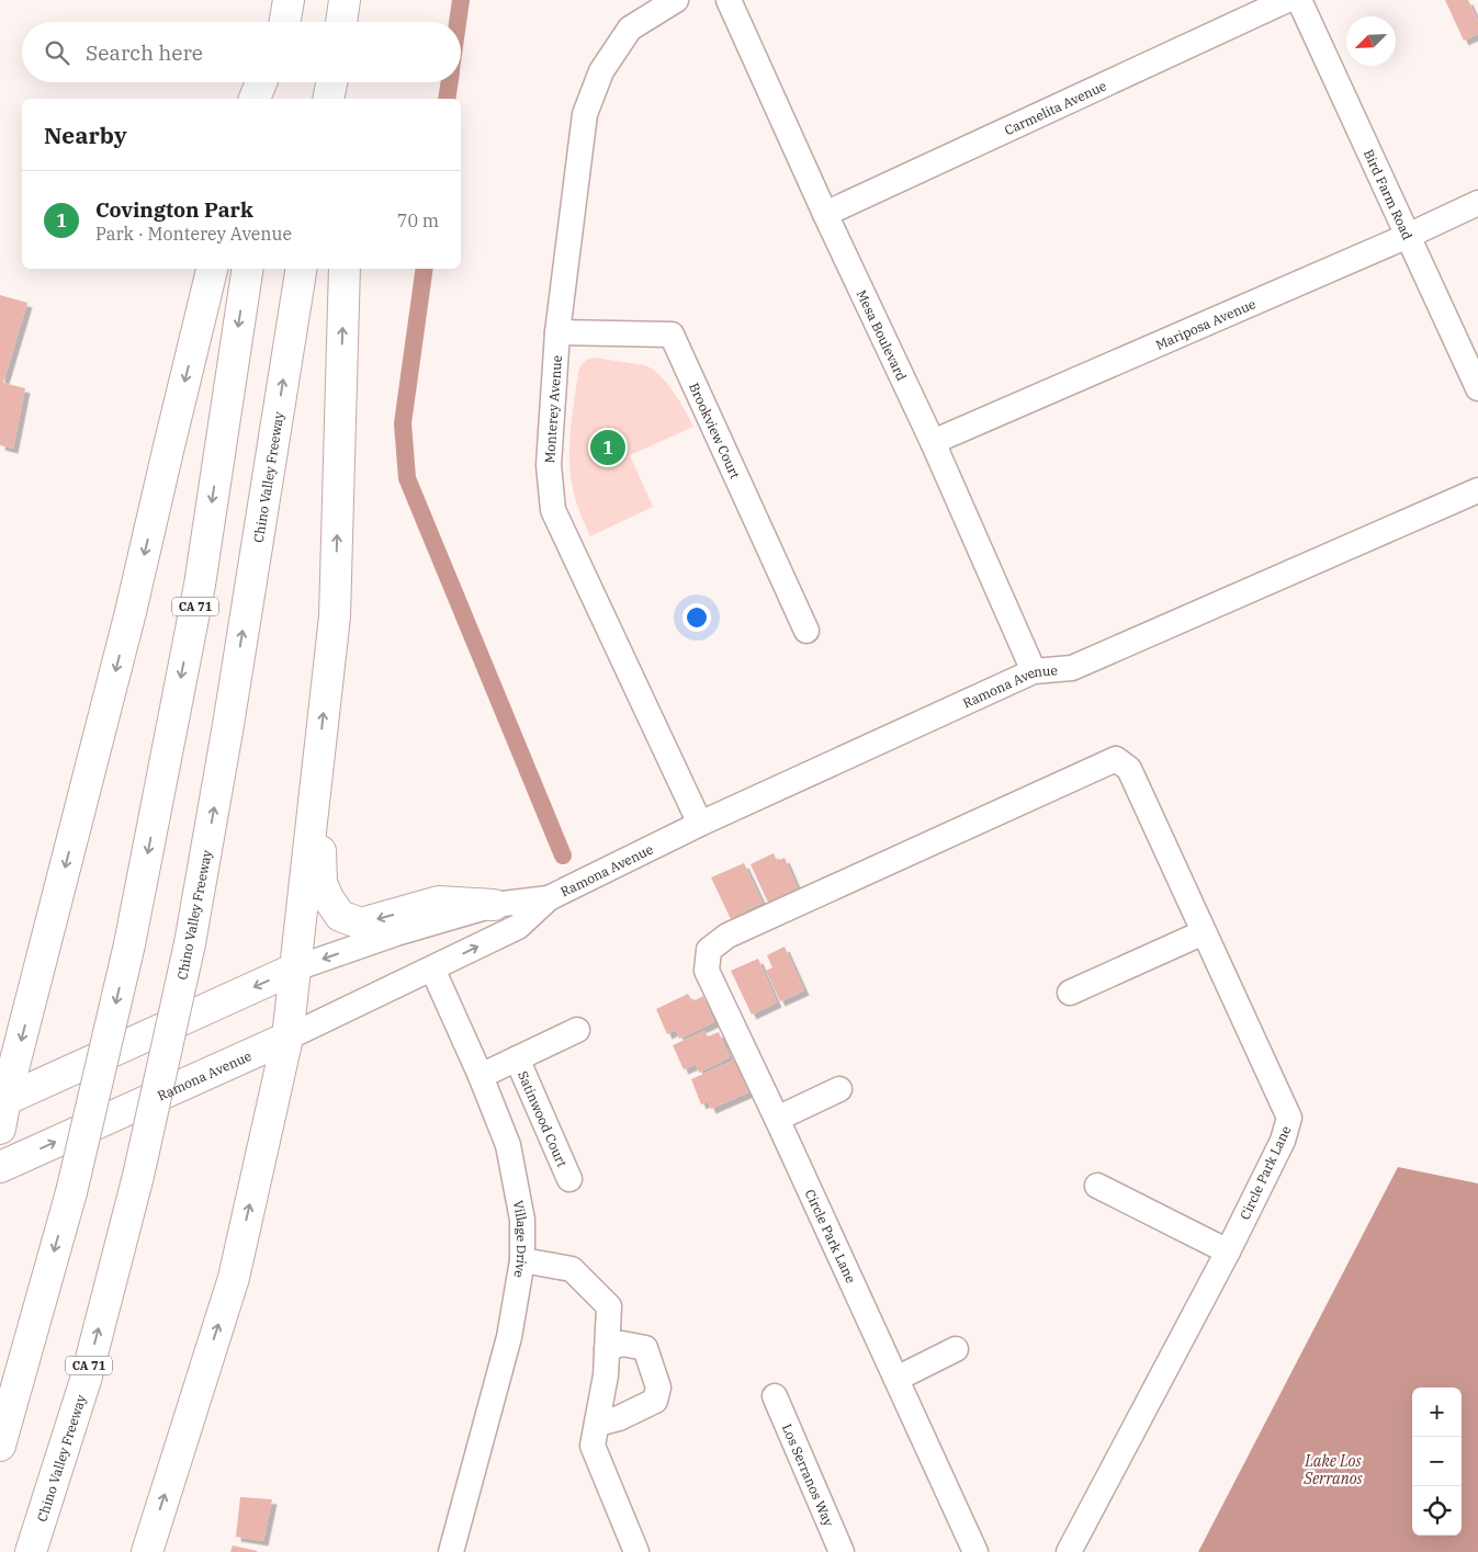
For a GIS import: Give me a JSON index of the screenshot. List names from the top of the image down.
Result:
{
  "streets": {
    "main road": ["Chino Valley Freeway", "CA 71", "Ramona Avenue"],
    "street": [
      "Carmelita Avenue",
      "Bird Farm Road",
      "Mariposa Avenue",
      "Mesa Boulevard",
      "Monterey Avenue",
      "Brookview Court",
      "Satinwood Court",
      "Circle Park Lane",
      "Village Drive",
      "Los Serranos Way"
    ]
  },
  "crossings": [
    ["Carmelita Avenue", "Mesa Boulevard"],
    ["Bird Farm Road", "Mariposa Avenue"],
    ["Mariposa Avenue", "Mesa Boulevard"],
    ["Mesa Boulevard", "Ramona Avenue"],
    ["Monterey Avenue", "Brookview Court"],
    ["Monterey Avenue", "Ramona Avenue"],
    ["Ramona Avenue", "Village Drive"],
    ["Satinwood Court", "Village Drive"]
  ],
  "water": ["Lake Los Serranos"],
  "north": "bottom left",
  "page": {
    "search": "Search here",
    "heading": "Nearby",
    "list": [
      {
        "mark": "1",
        "name": "Covington Park",
        "note": "Park · Monterey Avenue",
        "value": "70 m"
      }
    ],
    "pins": "1",
    "map_buttons": ["+", "−"]
  }
}
